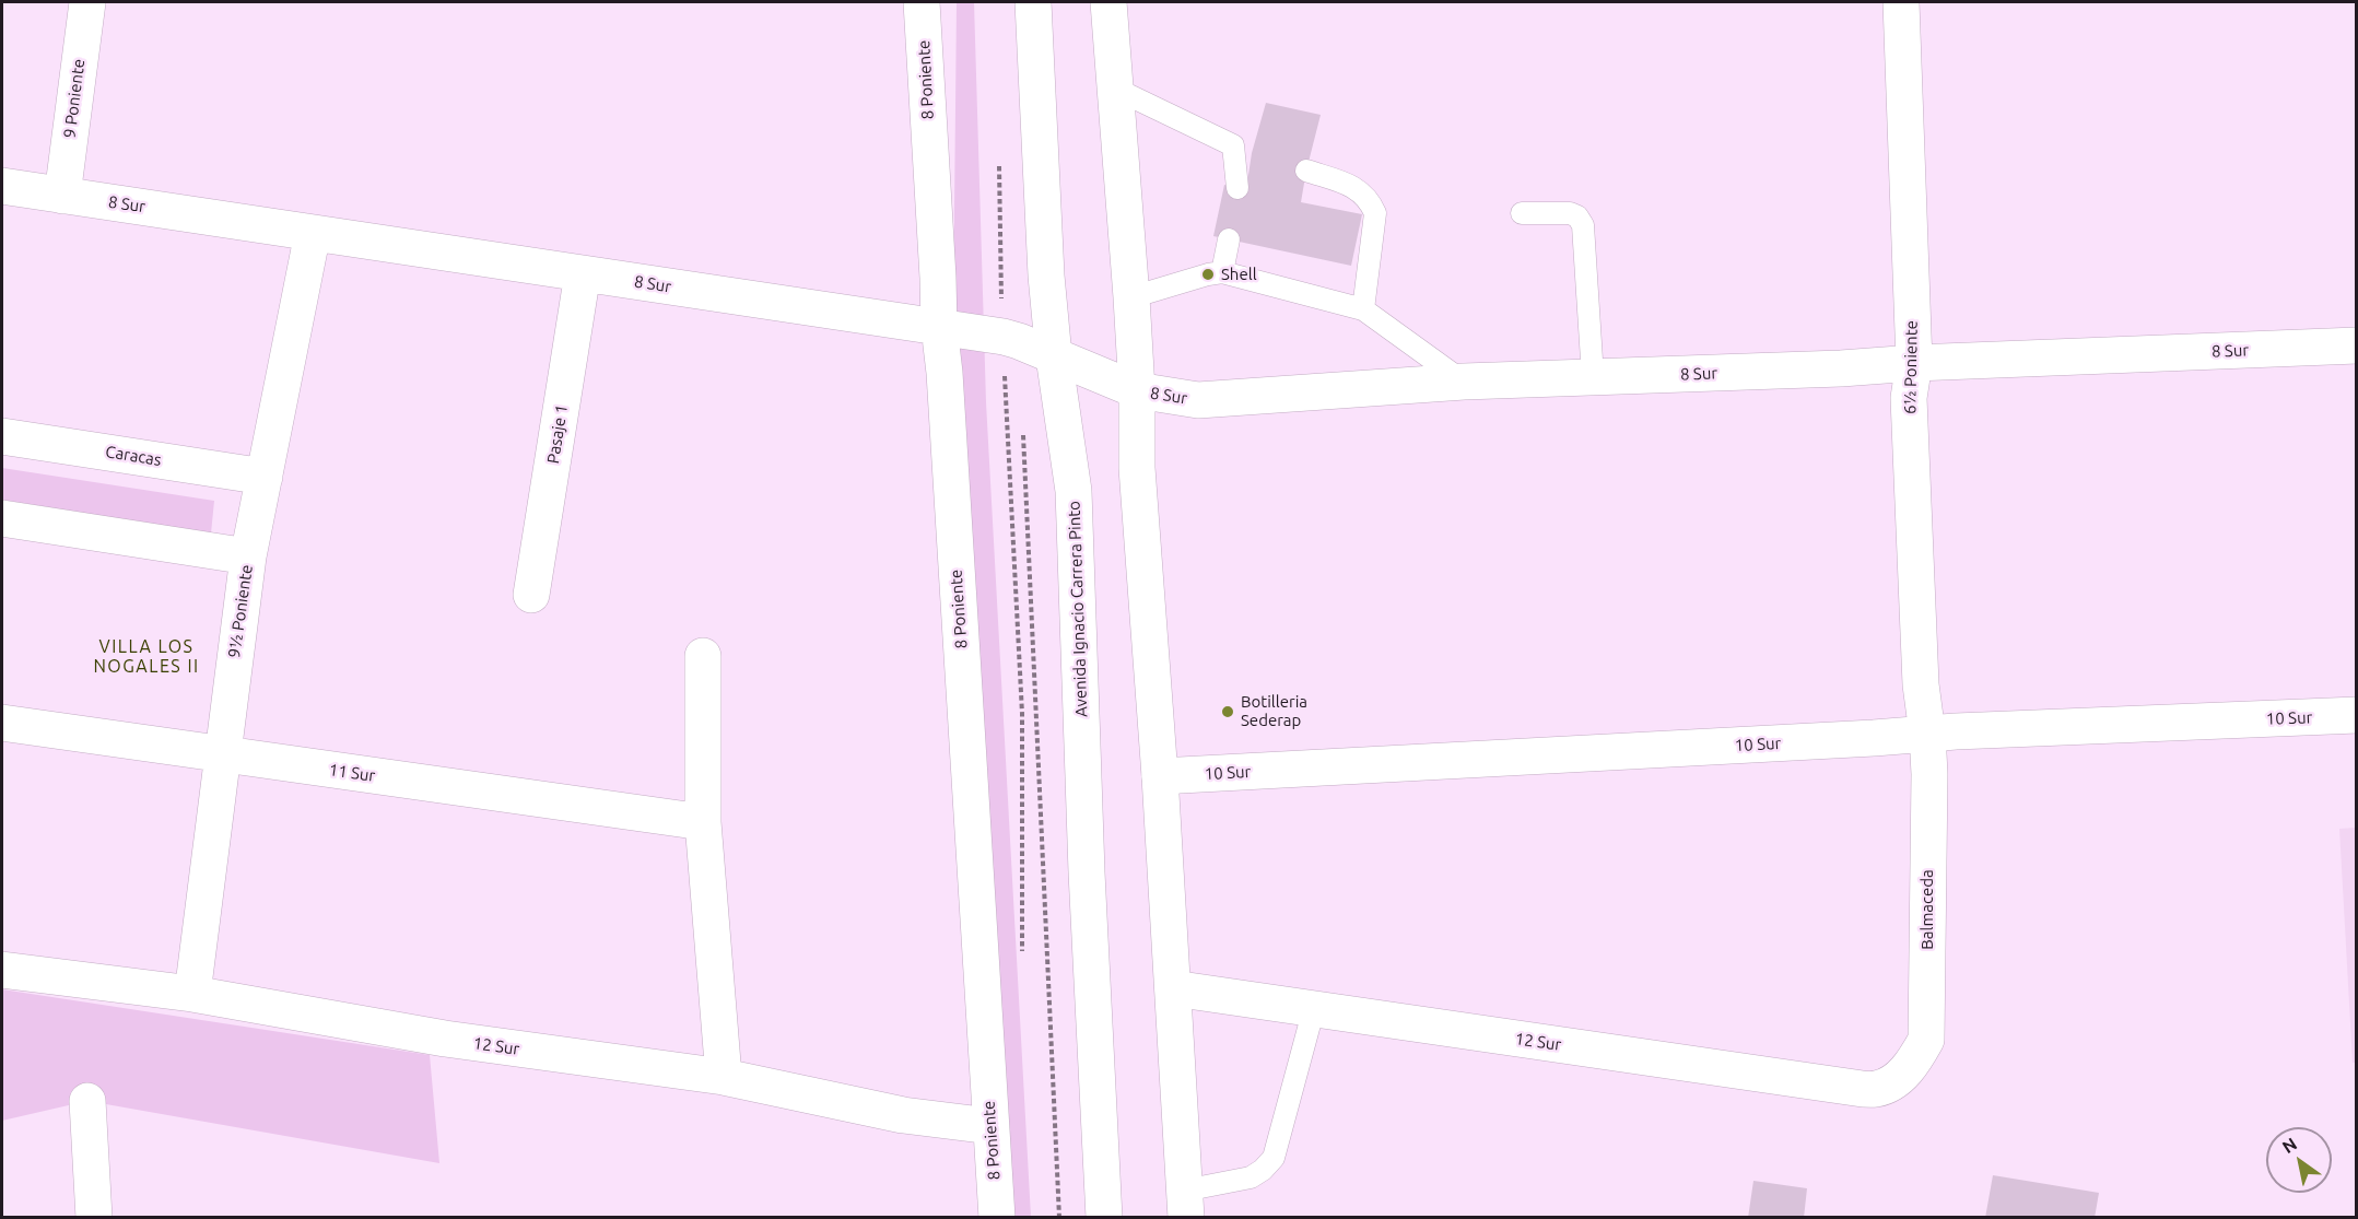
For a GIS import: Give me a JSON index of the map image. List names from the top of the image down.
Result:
{
  "streets": {
    "street": [
      "8 Poniente",
      "9 Poniente",
      "8 Sur",
      "6½ Poniente",
      "Pasaje 1",
      "Caracas",
      "Avenida Ignacio Carrera Pinto",
      "9½ Poniente",
      "10 Sur",
      "11 Sur",
      "Balmaceda",
      "12 Sur"
    ]
  },
  "crossings": [
    ["8 Poniente", "8 Sur"],
    ["8 Poniente", "12 Sur"],
    ["9 Poniente", "8 Sur"],
    ["8 Sur", "6½ Poniente"],
    ["8 Sur", "Pasaje 1"],
    ["8 Sur", "Avenida Ignacio Carrera Pinto"],
    ["8 Sur", "9½ Poniente"],
    ["6½ Poniente", "10 Sur"],
    ["6½ Poniente", "Balmaceda"],
    ["Caracas", "9½ Poniente"],
    ["9½ Poniente", "11 Sur"],
    ["9½ Poniente", "12 Sur"],
    ["10 Sur", "Balmaceda"],
    ["Balmaceda", "12 Sur"]
  ],
  "districts": ["VILLA LOS NOGALES II"],
  "places": ["Shell", "Botilleria Sederap"],
  "north": "top left"
}
